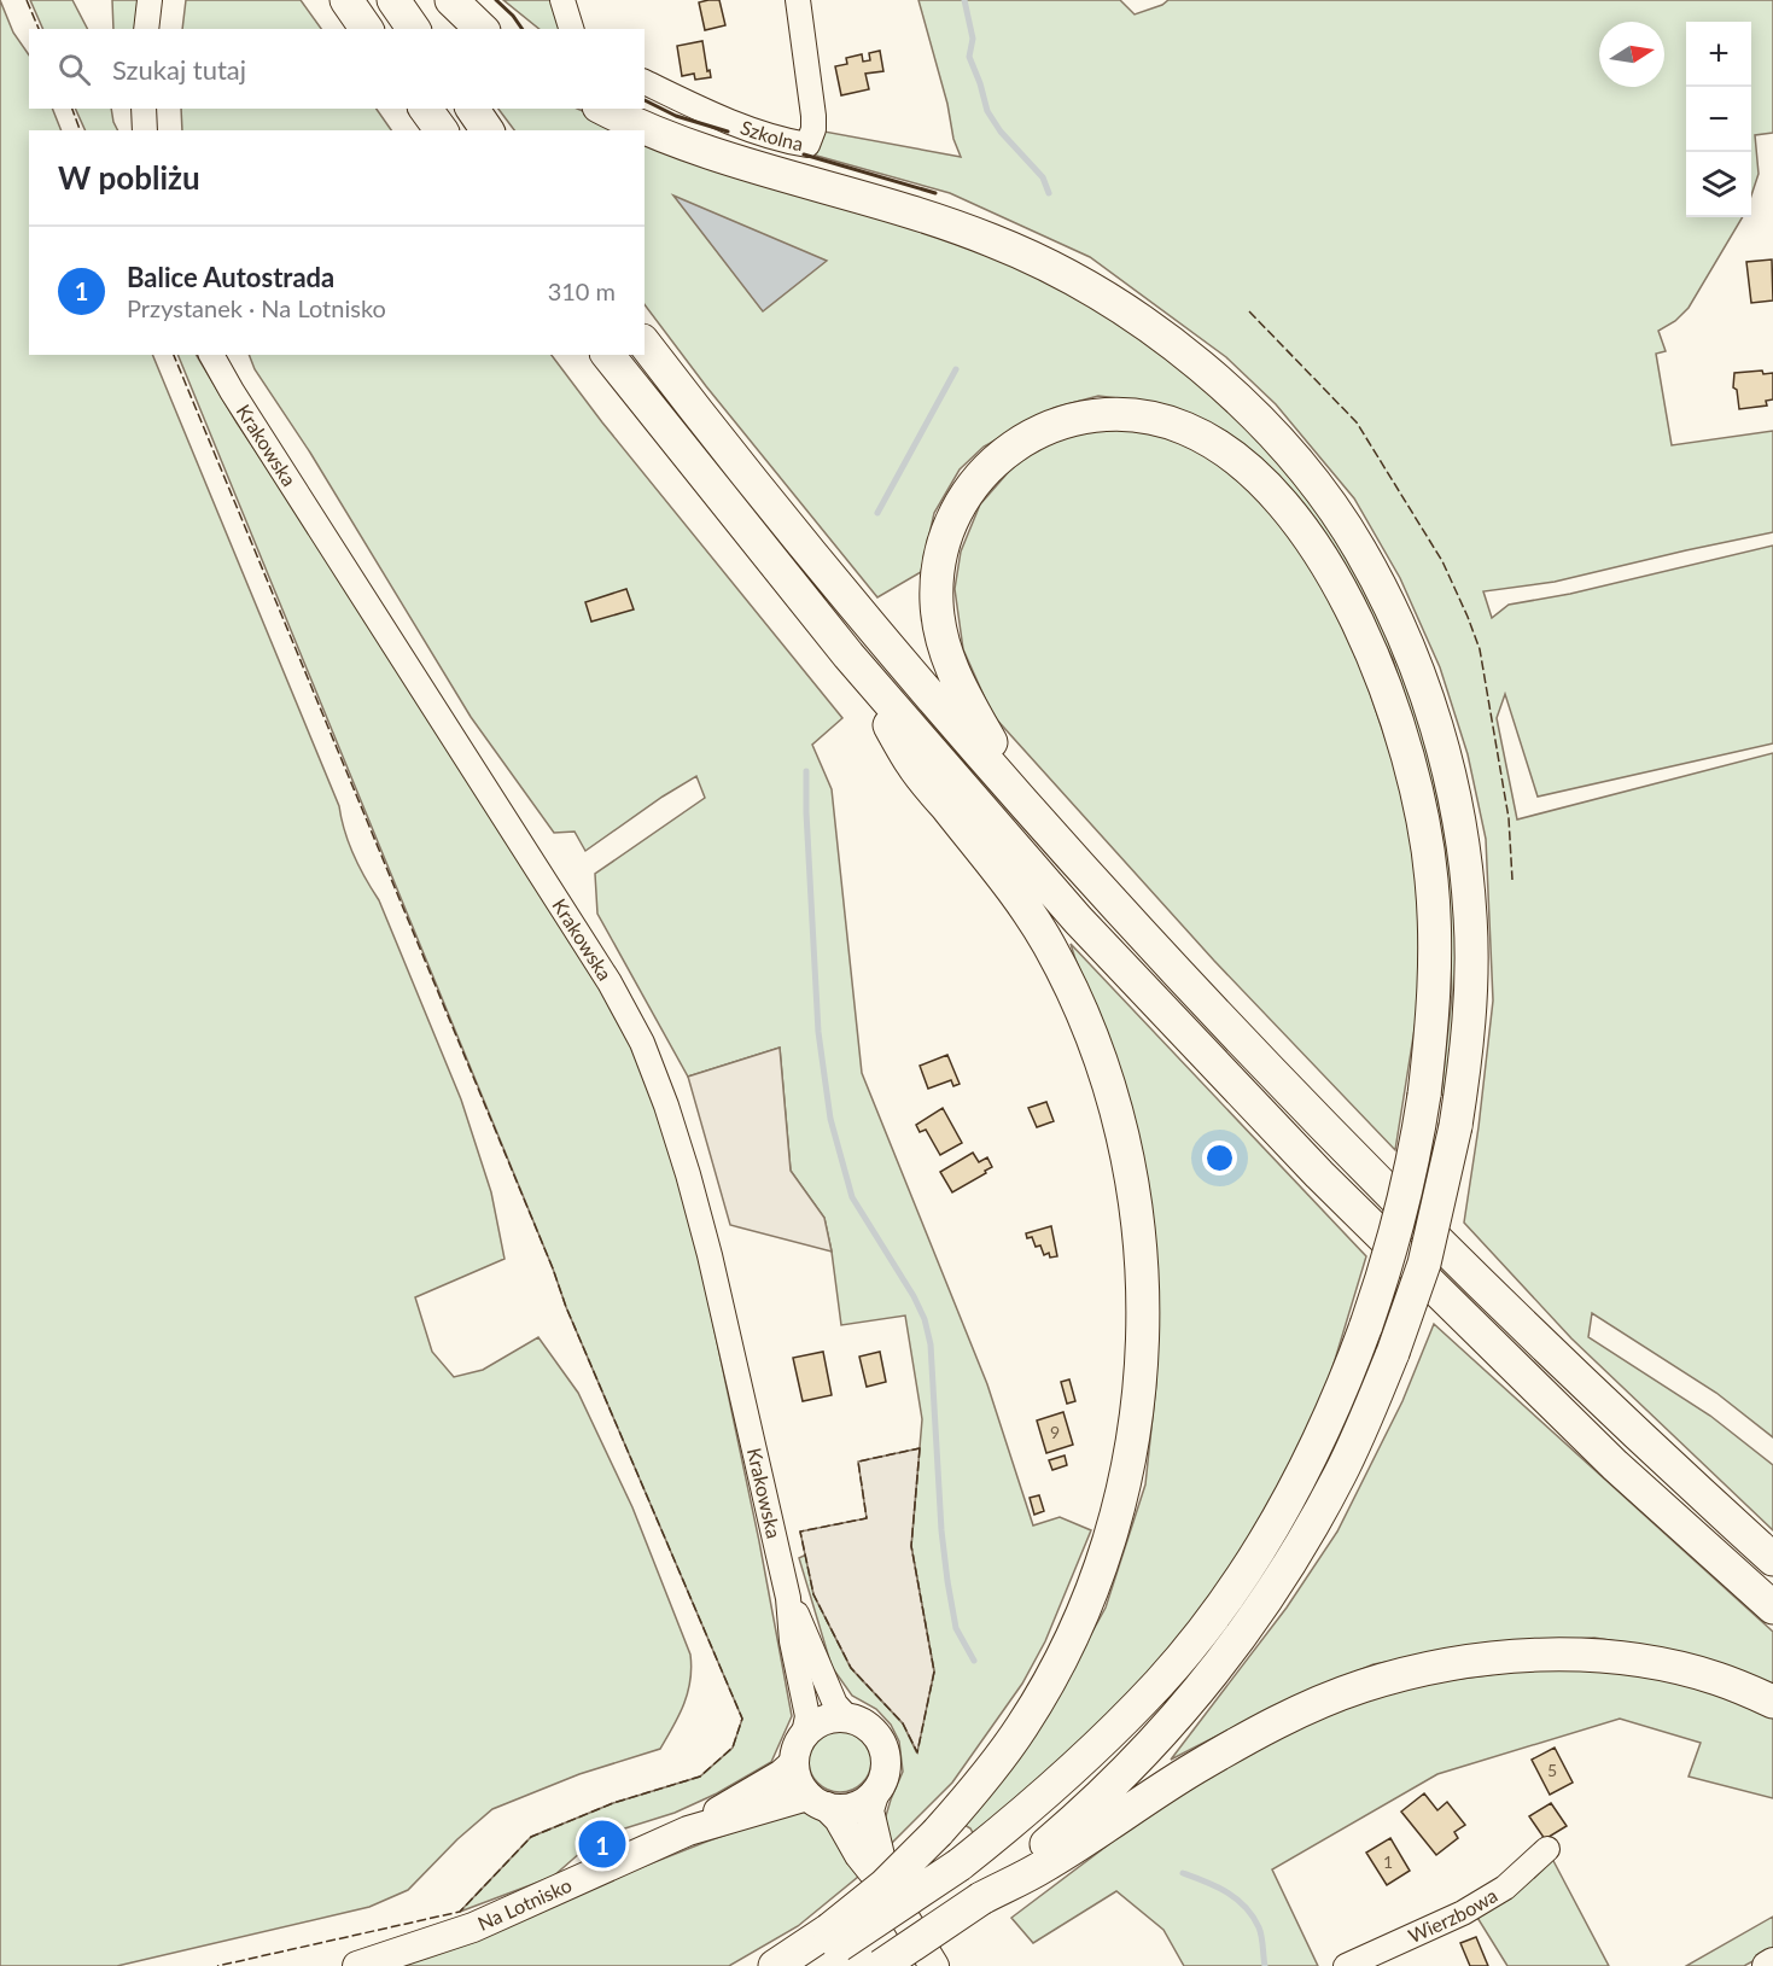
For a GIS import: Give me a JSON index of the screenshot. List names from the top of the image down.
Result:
{
  "streets": {
    "main road": ["Na Lotnisko"],
    "street": ["Szkolna", "Krakowska", "Wierzbowa"]
  },
  "crossings": [
    ["Krakowska", "Na Lotnisko"]
  ],
  "house_numbers": ["9", "5", "1"],
  "north": "right",
  "page": {
    "map_buttons": ["+", "−"],
    "search": "Szukaj tutaj",
    "heading": "W pobliżu",
    "list": [
      {
        "mark": "1",
        "name": "Balice Autostrada",
        "note": "Przystanek · Na Lotnisko",
        "value": "310 m"
      }
    ],
    "pins": "1"
  }
}
